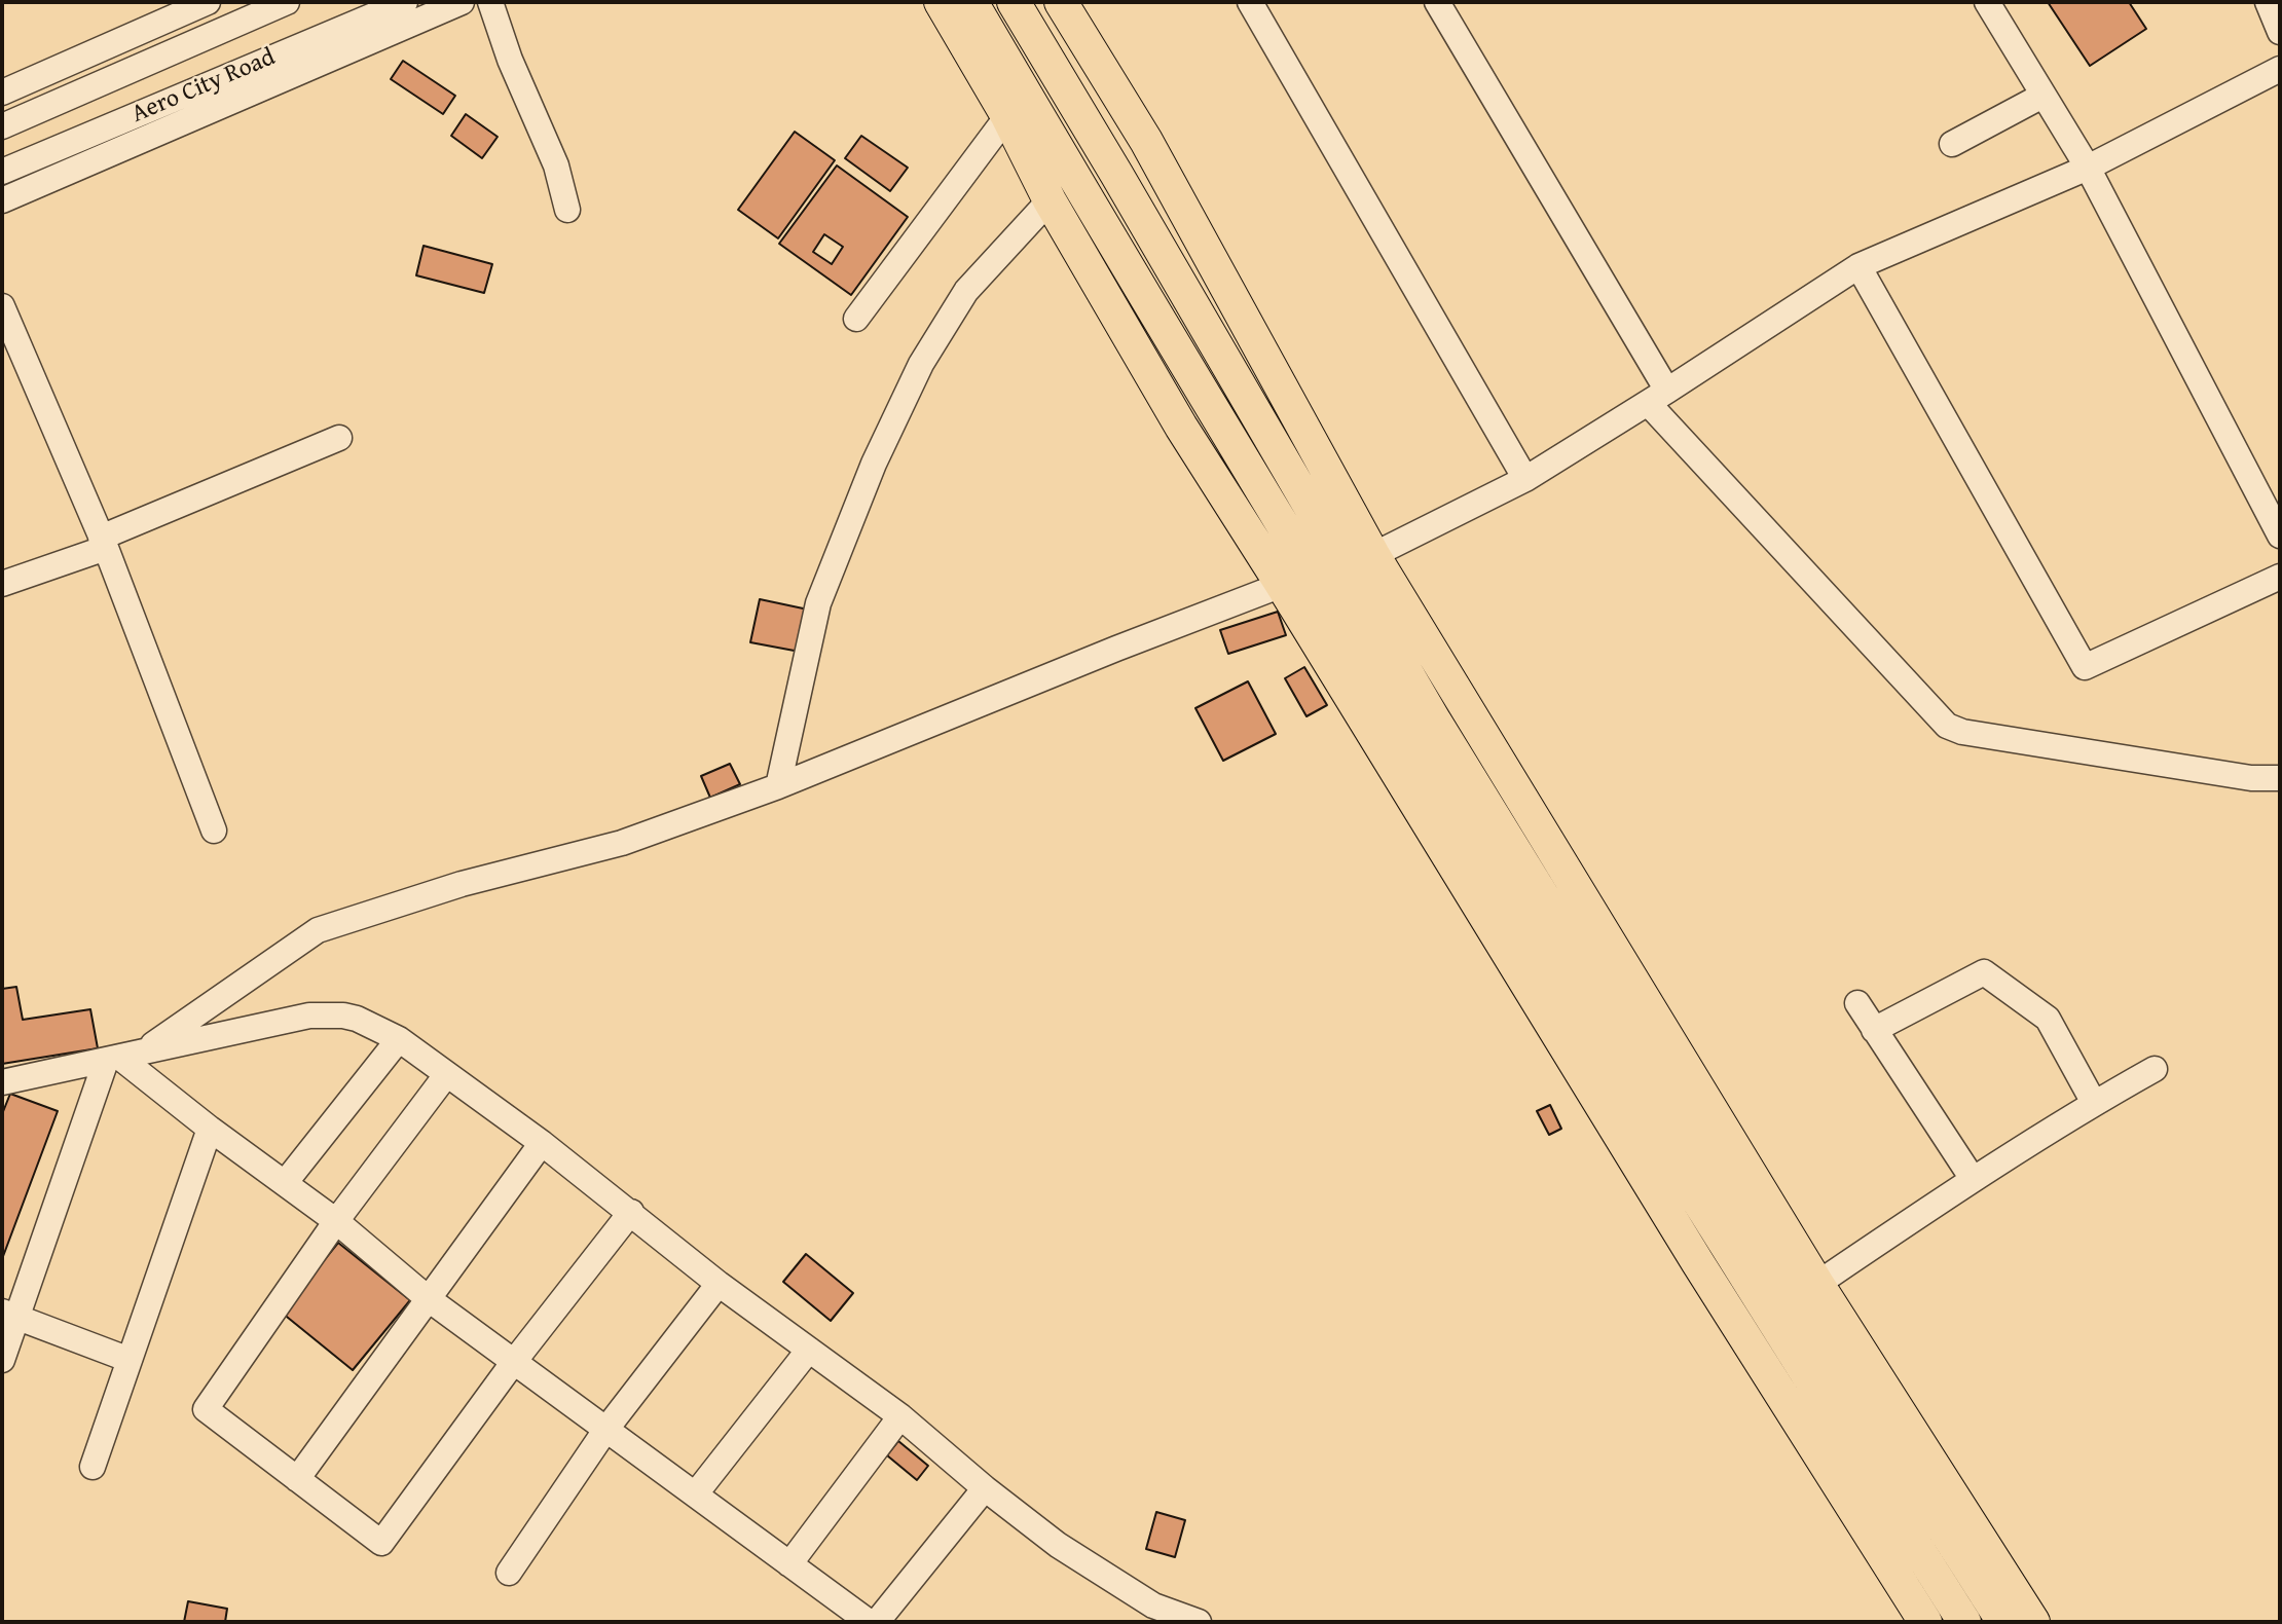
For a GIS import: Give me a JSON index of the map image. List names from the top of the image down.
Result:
{
  "streets": {
    "street": ["Aero City Road"]
  }
}
